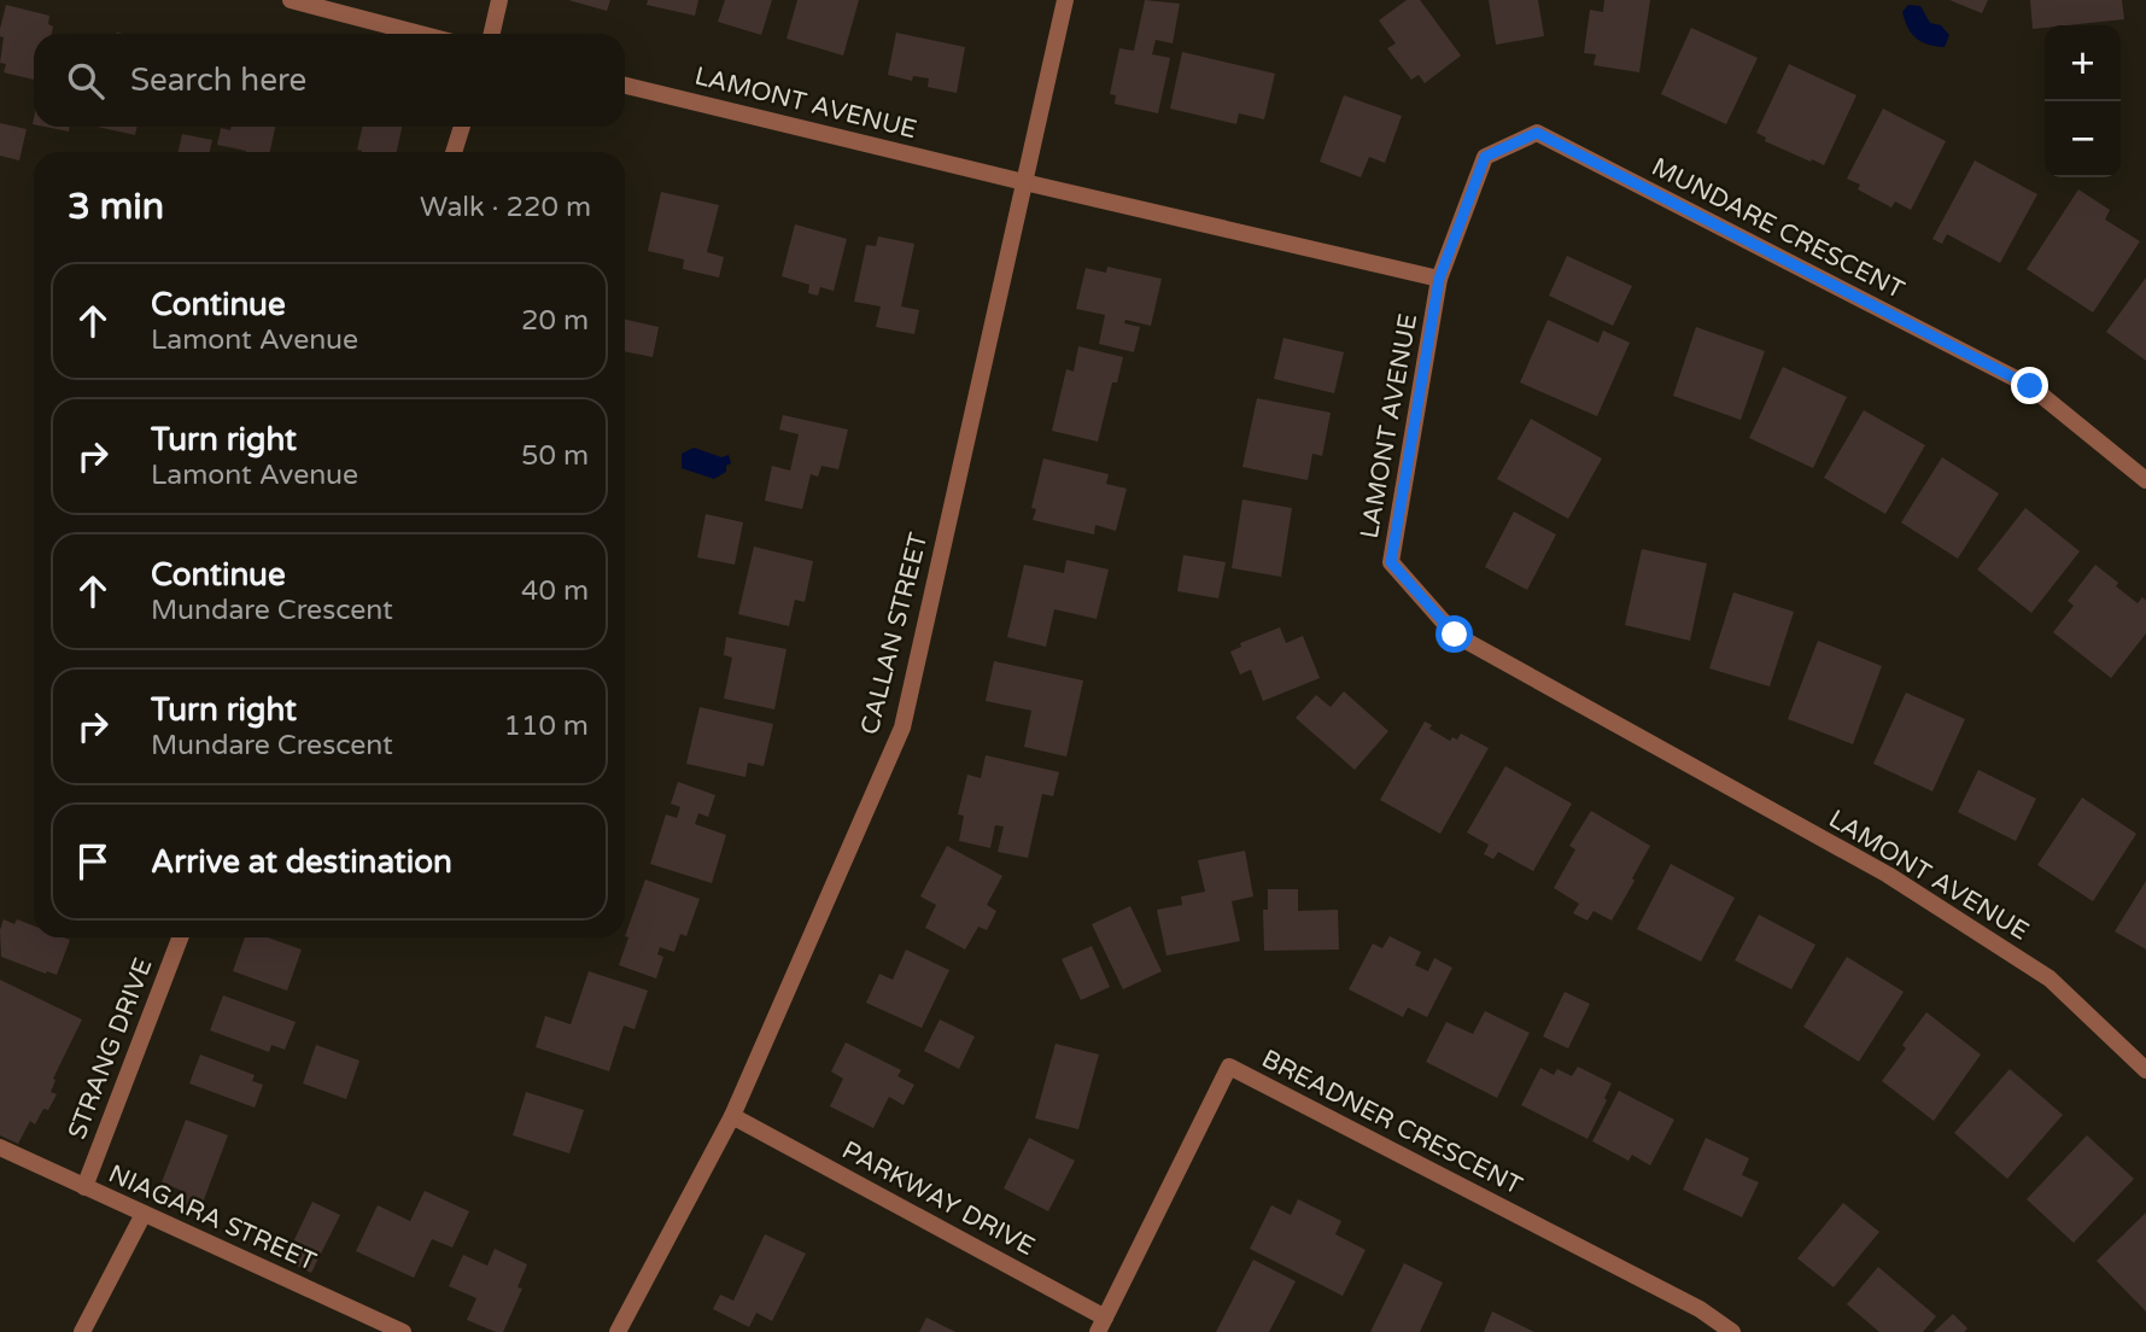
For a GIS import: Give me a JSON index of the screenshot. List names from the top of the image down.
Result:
{
  "streets": {
    "street": [
      "LAMONT AVENUE",
      "MUNDARE CRESCENT",
      "CALLAN STREET",
      "STRANG DRIVE",
      "BREADNER CRESCENT",
      "PARKWAY DRIVE",
      "NIAGARA STREET"
    ]
  },
  "crossings": [
    ["LAMONT AVENUE", "MUNDARE CRESCENT"],
    ["LAMONT AVENUE", "CALLAN STREET"],
    ["CALLAN STREET", "PARKWAY DRIVE"],
    ["STRANG DRIVE", "NIAGARA STREET"],
    ["BREADNER CRESCENT", "PARKWAY DRIVE"]
  ],
  "page": {
    "map_buttons": ["+", "−"],
    "search": "Search here",
    "heading": ["3 min", "Walk · 220 m"],
    "list": [
      ["Continue", "Lamont Avenue", "20 m"],
      ["Turn right", "Lamont Avenue", "50 m"],
      ["Continue", "Mundare Crescent", "40 m"],
      ["Turn right", "Mundare Crescent", "110 m"],
      "Arrive at destination"
    ]
  }
}
